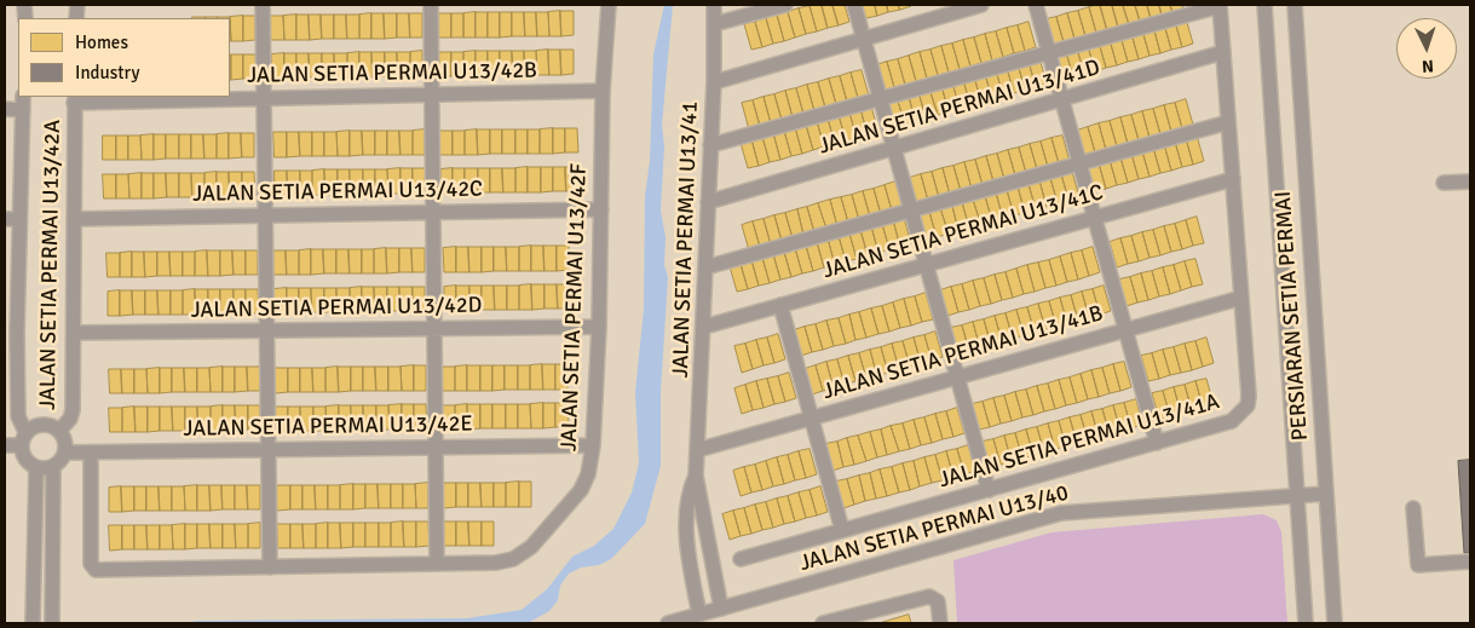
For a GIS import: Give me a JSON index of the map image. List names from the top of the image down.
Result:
{
  "streets": {
    "street": [
      "JALAN SETIA PERMAI U13/42B",
      "JALAN SETIA PERMAI U13/41D",
      "JALAN SETIA PERMAI U13/42C",
      "JALAN SETIA PERMAI U13/41C",
      "JALAN SETIA PERMAI U13/41",
      "JALAN SETIA PERMAI U13/42A",
      "JALAN SETIA PERMAI U13/42F",
      "JALAN SETIA PERMAI U13/42D",
      "PERSIARAN SETIA PERMAI",
      "JALAN SETIA PERMAI U13/41B",
      "JALAN SETIA PERMAI U13/42E",
      "JALAN SETIA PERMAI U13/41A",
      "JALAN SETIA PERMAI U13/40"
    ]
  },
  "crossings": [
    ["JALAN SETIA PERMAI U13/42B", "JALAN SETIA PERMAI U13/42A"],
    ["JALAN SETIA PERMAI U13/42B", "JALAN SETIA PERMAI U13/42F"],
    ["JALAN SETIA PERMAI U13/41D", "JALAN SETIA PERMAI U13/41"],
    ["JALAN SETIA PERMAI U13/41D", "JALAN SETIA PERMAI U13/41A"],
    ["JALAN SETIA PERMAI U13/42C", "JALAN SETIA PERMAI U13/42A"],
    ["JALAN SETIA PERMAI U13/42C", "JALAN SETIA PERMAI U13/42F"],
    ["JALAN SETIA PERMAI U13/41C", "JALAN SETIA PERMAI U13/41"],
    ["JALAN SETIA PERMAI U13/41C", "JALAN SETIA PERMAI U13/41A"],
    ["JALAN SETIA PERMAI U13/41", "JALAN SETIA PERMAI U13/41B"],
    ["JALAN SETIA PERMAI U13/41", "JALAN SETIA PERMAI U13/40"],
    ["JALAN SETIA PERMAI U13/42A", "JALAN SETIA PERMAI U13/42D"],
    ["JALAN SETIA PERMAI U13/42A", "JALAN SETIA PERMAI U13/42E"],
    ["JALAN SETIA PERMAI U13/42F", "JALAN SETIA PERMAI U13/42D"],
    ["JALAN SETIA PERMAI U13/42F", "JALAN SETIA PERMAI U13/42E"],
    ["PERSIARAN SETIA PERMAI", "JALAN SETIA PERMAI U13/40"],
    ["JALAN SETIA PERMAI U13/41B", "JALAN SETIA PERMAI U13/41A"]
  ],
  "legend": ["Homes", "Industry"],
  "north": "bottom"
}
